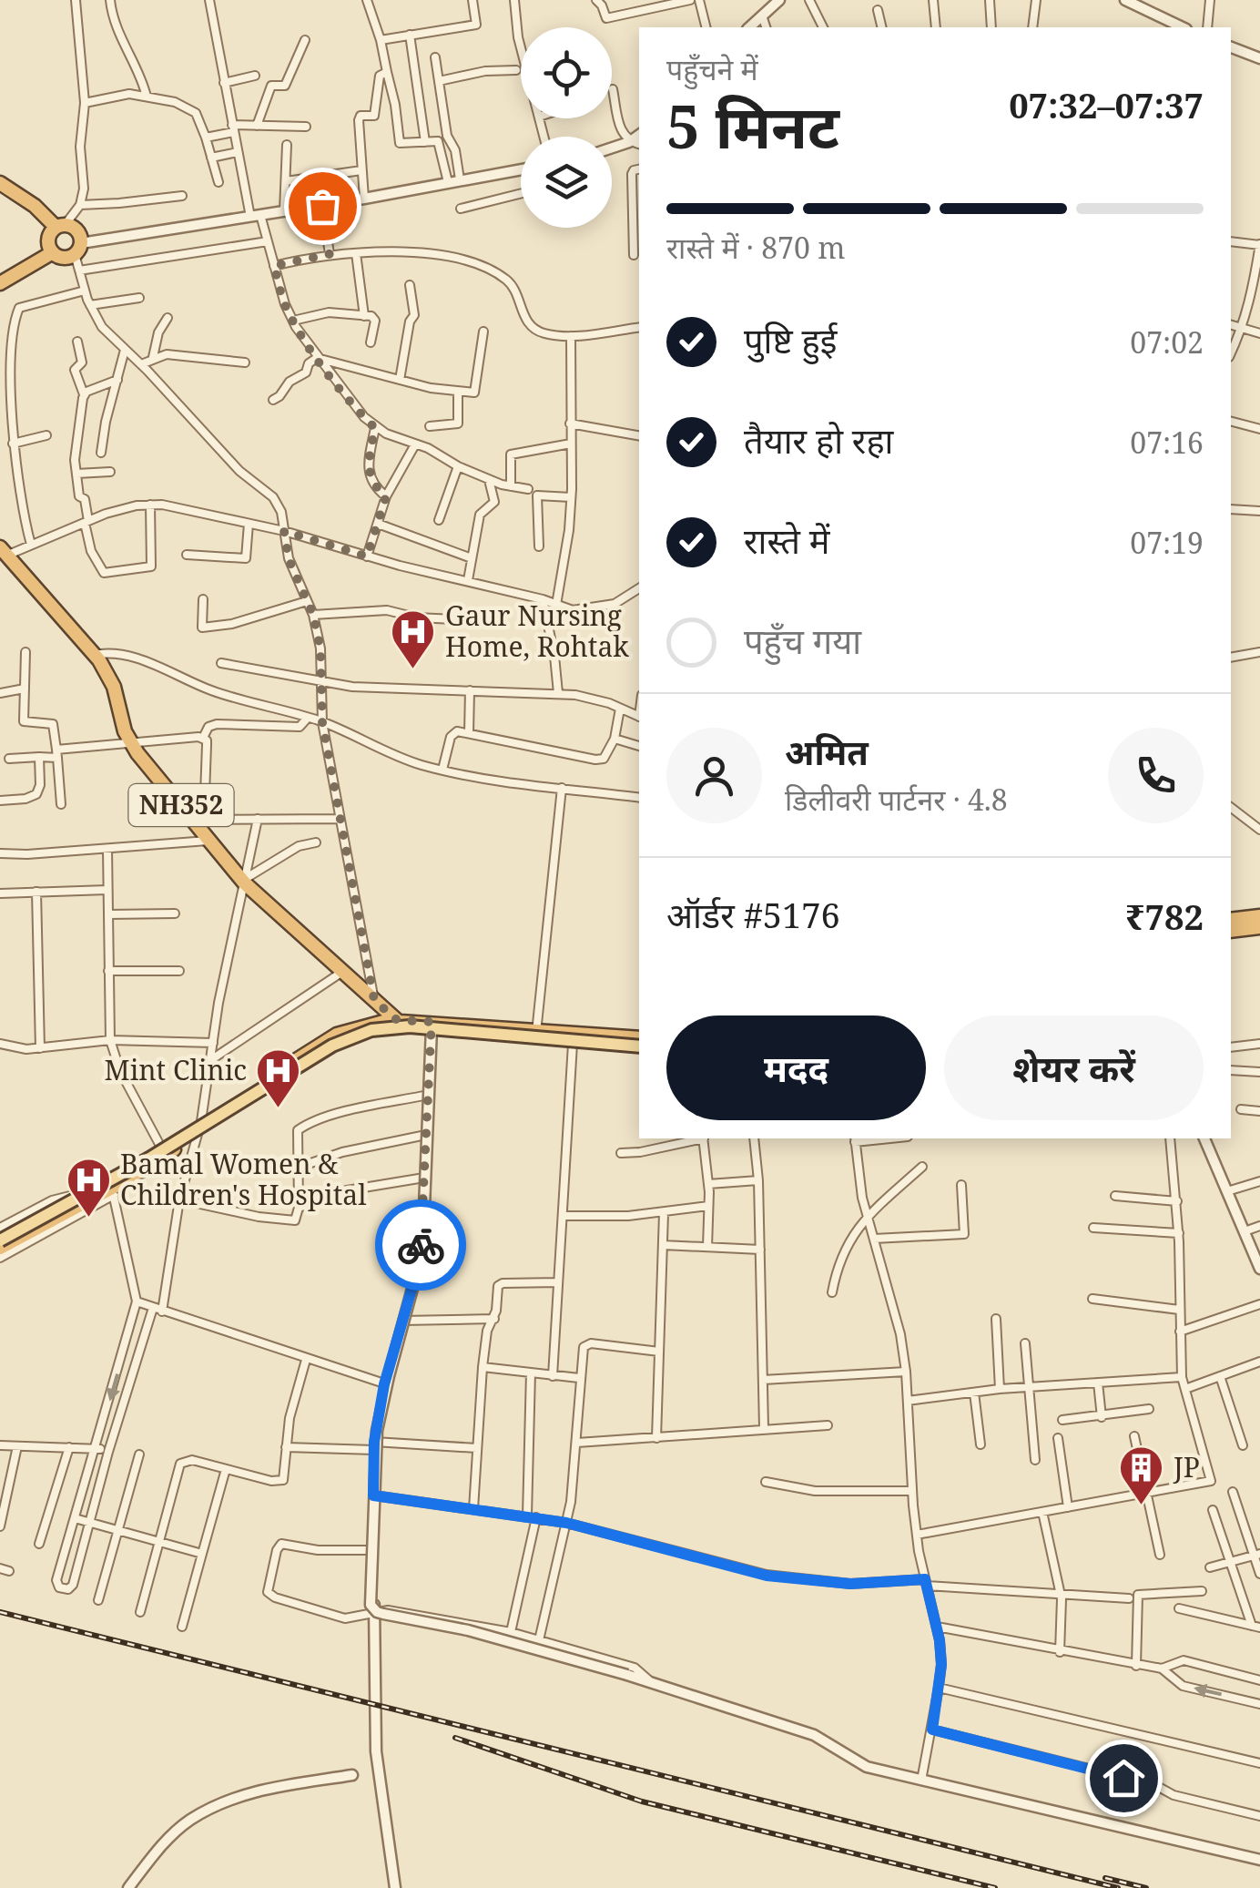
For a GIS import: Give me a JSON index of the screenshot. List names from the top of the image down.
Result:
{
  "streets": {
    "highway": ["NH352"]
  },
  "places": {
    "hospital": ["Gaur Nursing Home, Rohtak", "Mint Clinic", "Bamal Women & Children's Hospital"],
    "building": ["JP"]
  },
  "page": {
    "heading": ["5 मिनट", "पहुँचने में", "07:32–07:37"],
    "panel": [
      "अमित",
      "डिलीवरी पार्टनर · 4.8",
      "ऑर्डर #5176",
      "₹782"
    ],
    "bar": "रास्ते में · 870 m",
    "list": [
      ["पुष्टि हुई", "07:02"],
      ["तैयार हो रहा", "07:16"],
      ["रास्ते में", "07:19"],
      "पहुँच गया"
    ],
    "buttons": ["मदद", "शेयर करें"]
  }
}
